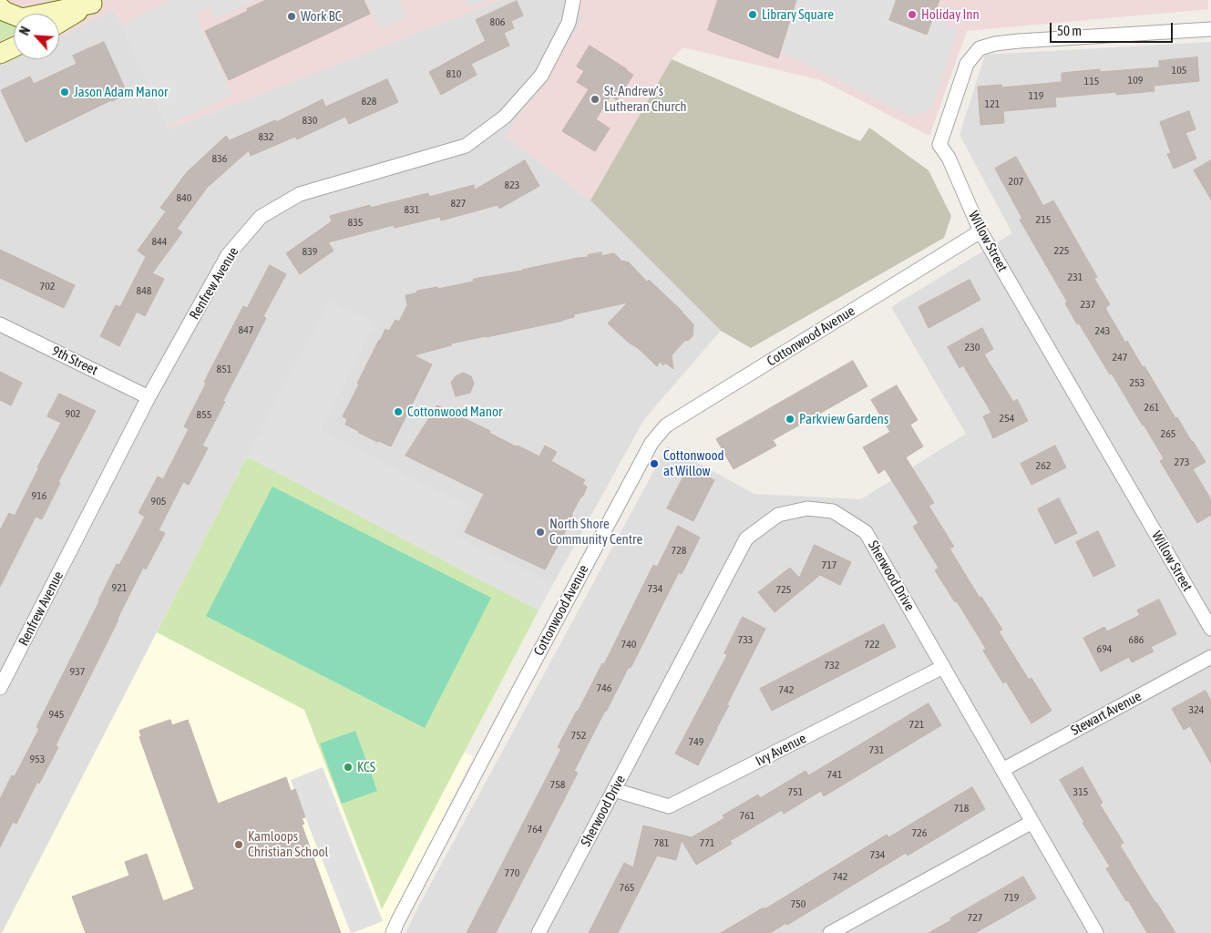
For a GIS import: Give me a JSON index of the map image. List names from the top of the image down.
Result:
{
  "streets": {
    "street": [
      "Willow Street",
      "Renfrew Avenue",
      "Cottonwood Avenue",
      "9th Street",
      "Sherwood Drive",
      "Stewart Avenue",
      "Ivy Avenue"
    ]
  },
  "crossings": [
    ["Willow Street", "Cottonwood Avenue"],
    ["Renfrew Avenue", "9th Street"],
    ["Sherwood Drive", "Stewart Avenue"],
    ["Sherwood Drive", "Ivy Avenue"]
  ],
  "places": [
    "Library Square",
    "Holiday Inn",
    "Work BC",
    "Jason Adam Manor",
    "St. Andrew’s Lutheran Church",
    "Cottonwood Manor",
    "Parkview Gardens",
    "Cottonwood at Willow",
    "North Shore Community Centre",
    "KCS",
    "Kamloops Christian School"
  ],
  "house_numbers": [
    "806",
    "105",
    "810",
    "109",
    "115",
    "119",
    "828",
    "121",
    "830",
    "832",
    "836",
    "207",
    "823",
    "840",
    "827",
    "831",
    "215",
    "835",
    "844",
    "225",
    "839",
    "231",
    "702",
    "848",
    "237",
    "847",
    "243",
    "230",
    "247",
    "851",
    "253",
    "261",
    "902",
    "855",
    "254",
    "265",
    "273",
    "262",
    "916",
    "905",
    "728",
    "717",
    "921",
    "734",
    "725",
    "733",
    "686",
    "740",
    "722",
    "694",
    "732",
    "937",
    "746",
    "742",
    "324",
    "945",
    "721",
    "752",
    "749",
    "731",
    "953",
    "741",
    "758",
    "751",
    "315",
    "718",
    "761",
    "764",
    "726",
    "781",
    "771",
    "734",
    "770",
    "742",
    "765",
    "719",
    "750",
    "727"
  ],
  "scale_bar": "50 m",
  "north": "top left"
}
